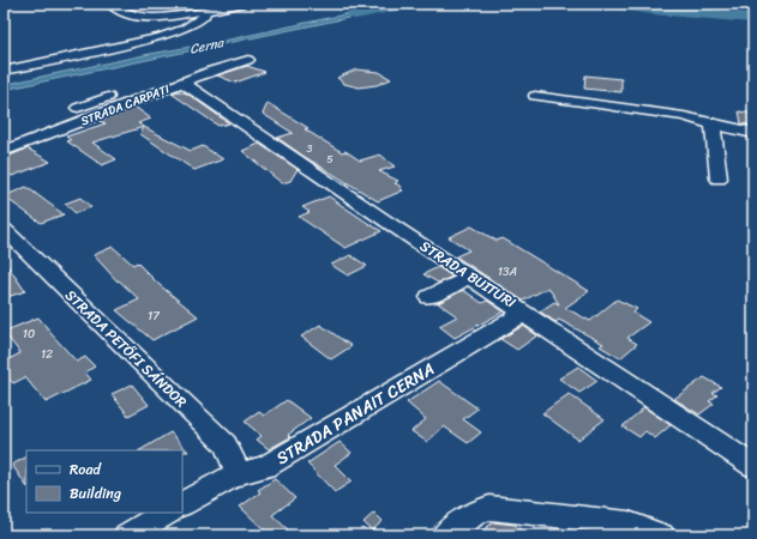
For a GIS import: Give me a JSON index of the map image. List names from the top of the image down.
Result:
{
  "streets": {
    "street": [
      "STRADA CARPAȚI",
      "STRADA BUITURI",
      "STRADA PETŐFI SÁNDOR",
      "STRADA PANAIT CERNA"
    ]
  },
  "crossings": [
    ["STRADA CARPAȚI", "STRADA BUITURI"],
    ["STRADA BUITURI", "STRADA PANAIT CERNA"],
    ["STRADA PETŐFI SÁNDOR", "STRADA PANAIT CERNA"]
  ],
  "water": ["Cerna"],
  "house_numbers": [
    "3",
    "5",
    "13A",
    "17",
    "10",
    "12"
  ],
  "legend": ["Road", "Building"]
}
